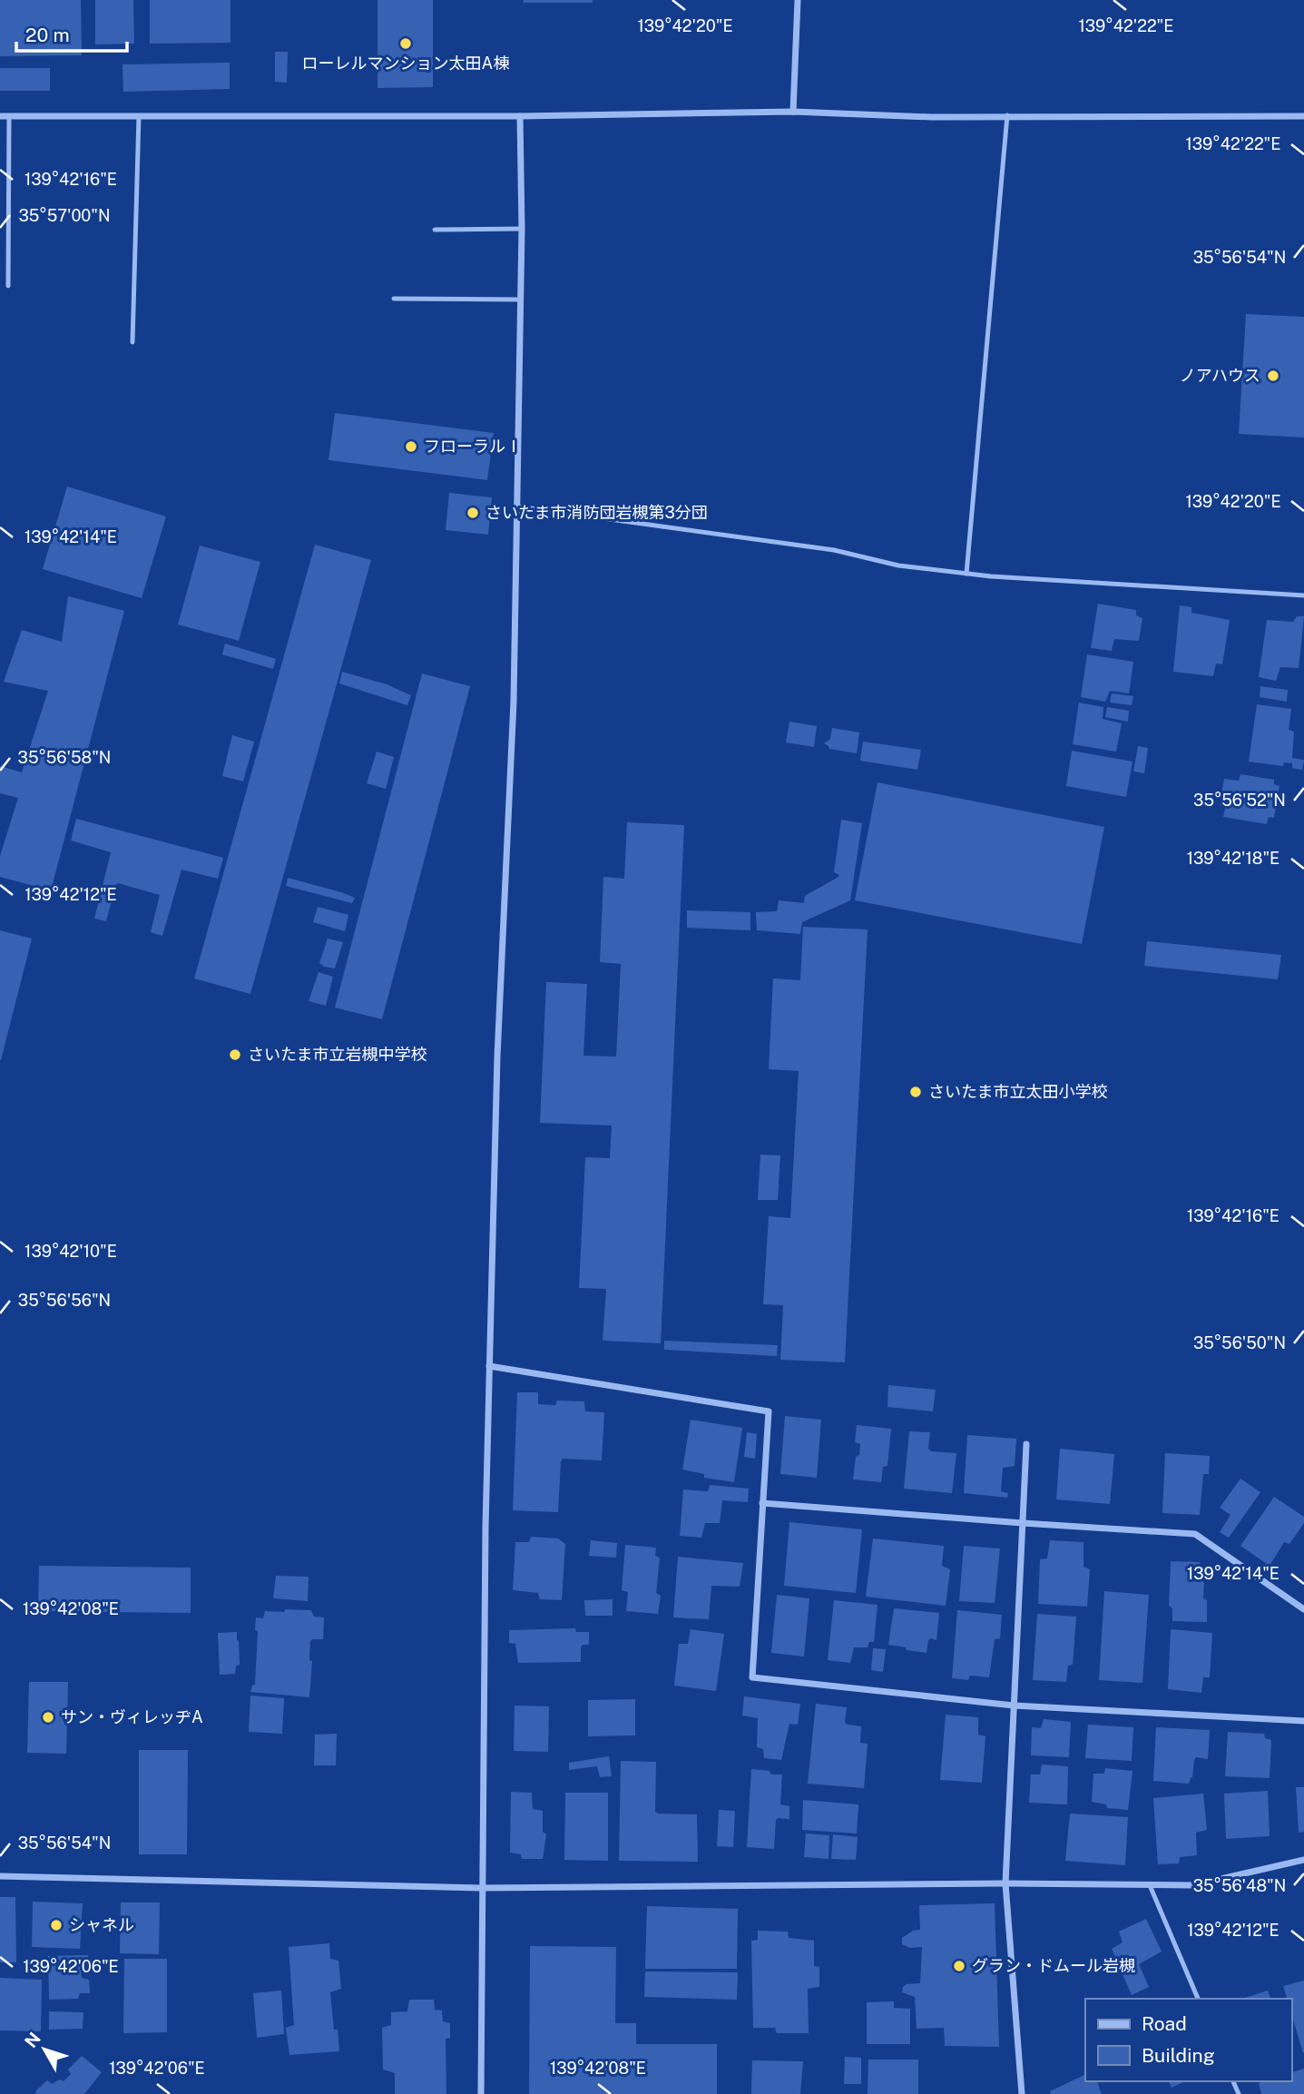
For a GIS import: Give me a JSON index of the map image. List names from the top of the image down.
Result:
{
  "places": [
    "ローレルマンション太田A棟",
    "ノアハウス",
    "フローラルⅠ",
    "さいたま市消防団岩槻第3分団",
    "さいたま市立岩槻中学校",
    "さいたま市立太田小学校",
    "サン・ヴィレッヂA",
    "シャネル",
    "グラン・ドムール岩槻"
  ],
  "legend": ["Road", "Building"],
  "scale_bar": "20 m",
  "north": "top left",
  "coordinates": [
    "139°42'20\"E",
    "139°42'22\"E",
    "139°42'16\"E",
    "35°57'00\"N",
    "35°56'54\"N",
    "139°42'14\"E",
    "35°56'58\"N",
    "35°56'52\"N",
    "139°42'18\"E",
    "139°42'12\"E",
    "139°42'10\"E",
    "35°56'56\"N",
    "35°56'50\"N",
    "139°42'08\"E",
    "35°56'48\"N",
    "139°42'06\"E"
  ]
}
